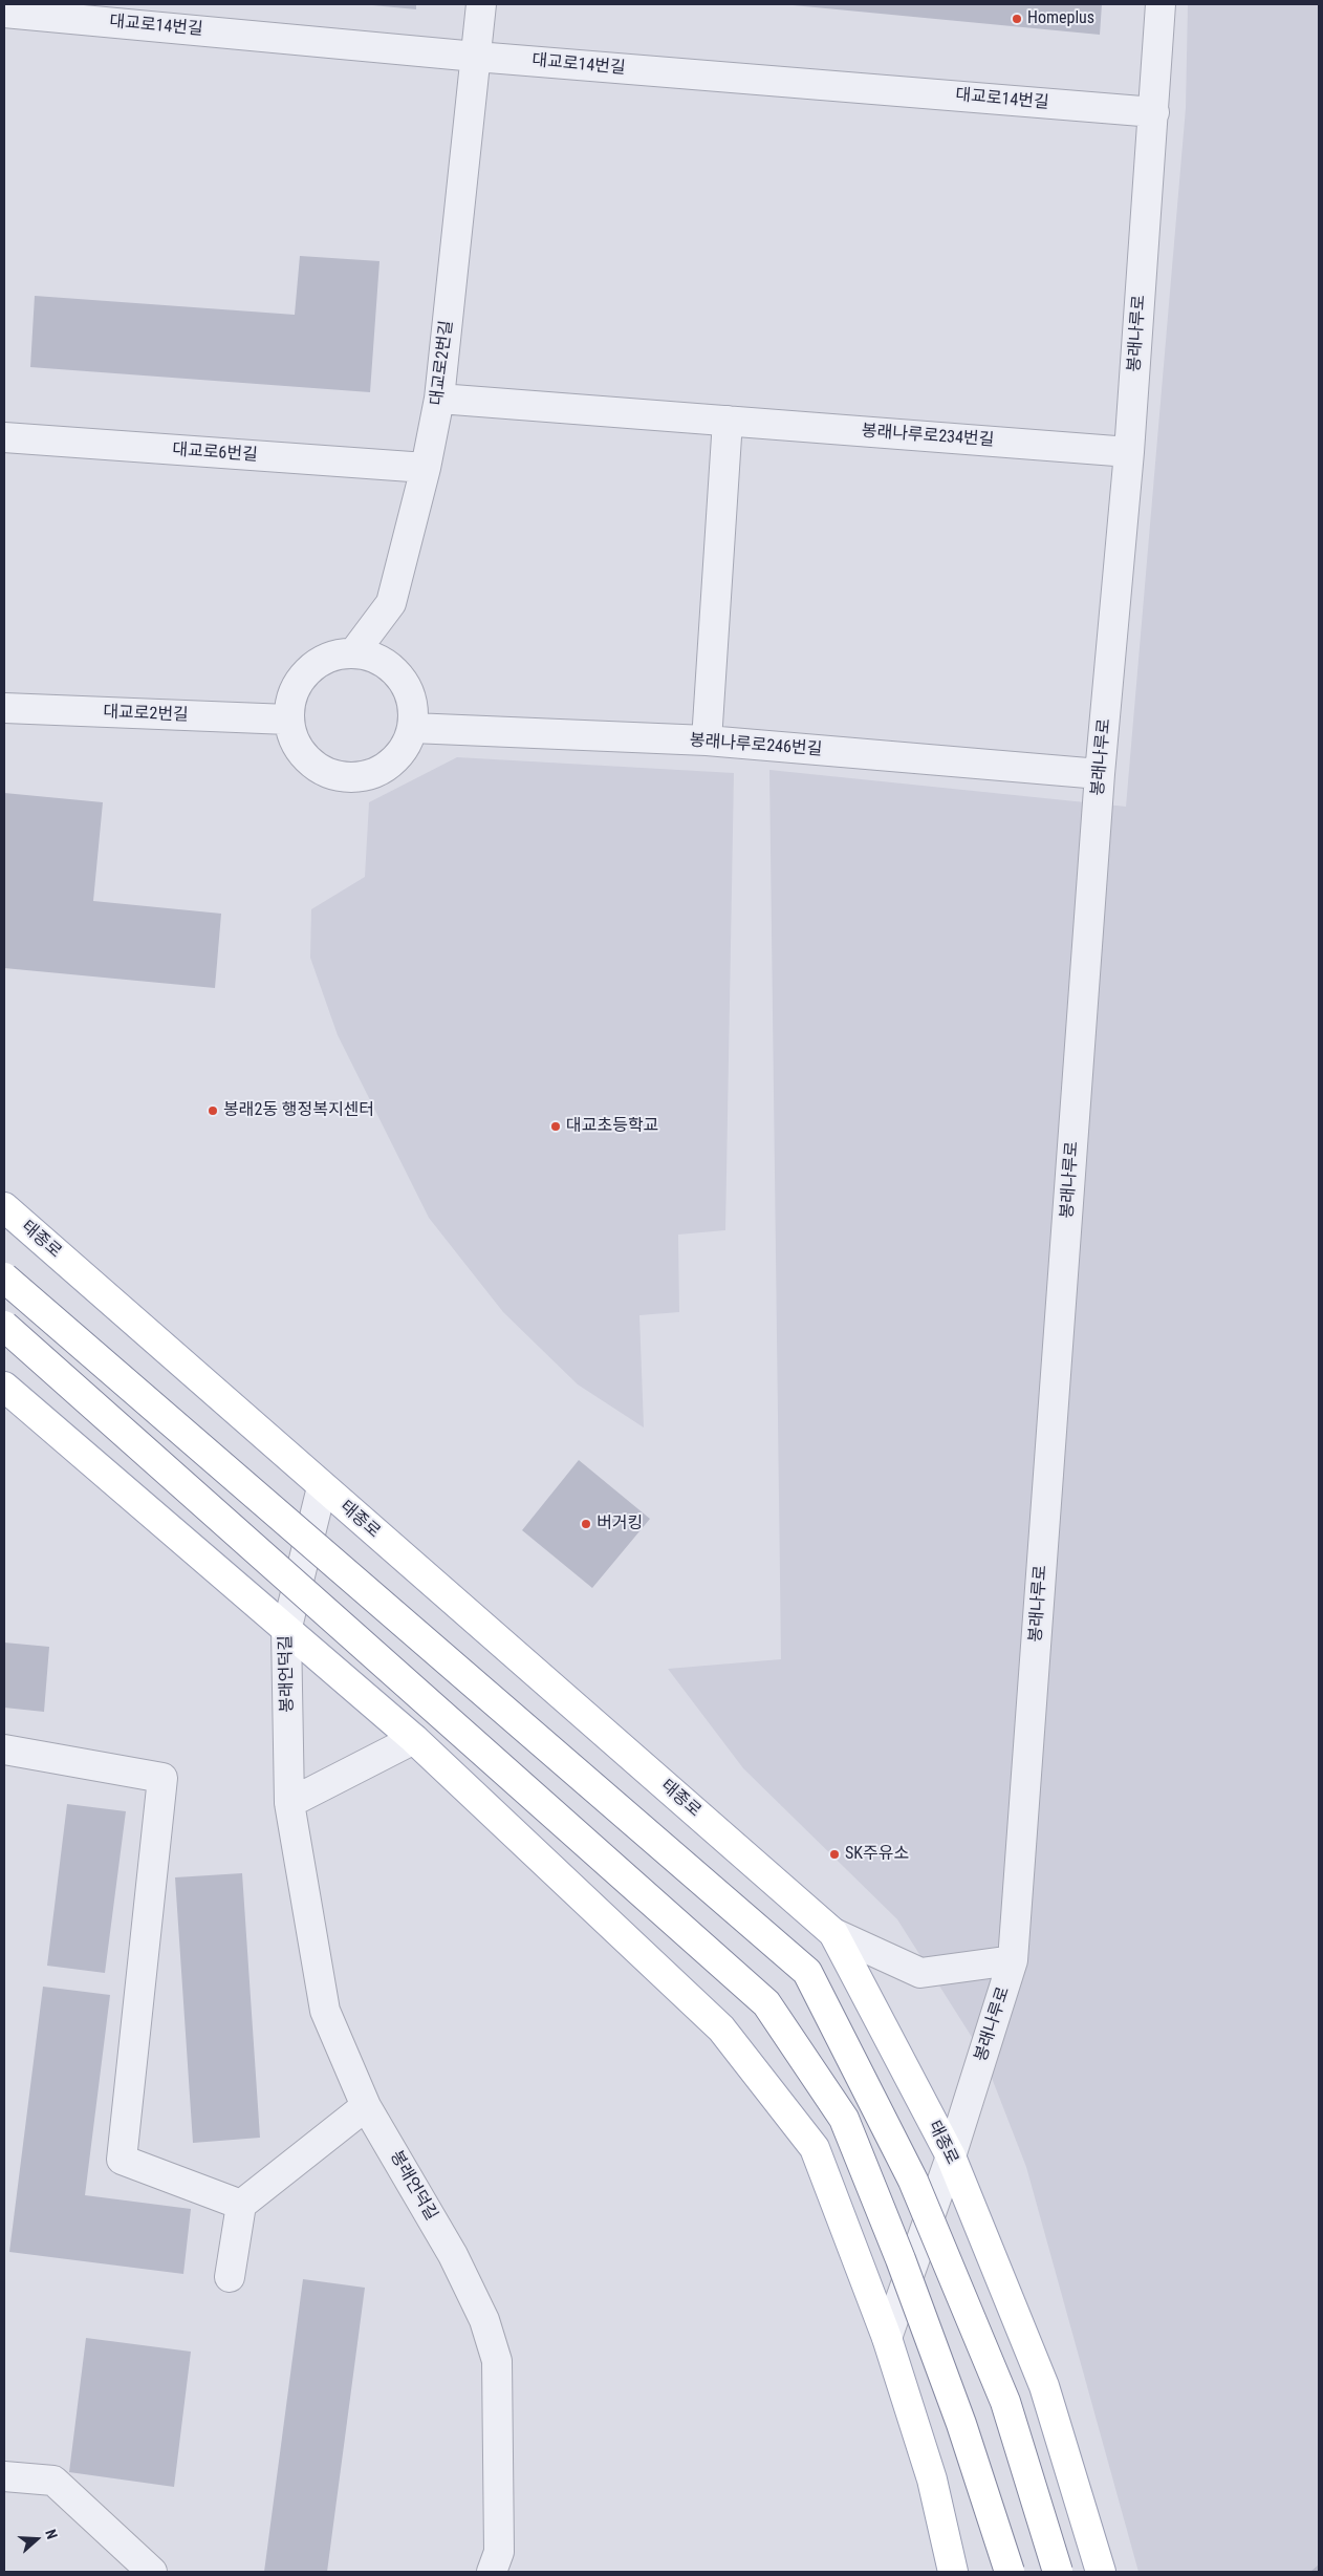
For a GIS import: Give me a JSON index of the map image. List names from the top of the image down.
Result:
{
  "streets": {
    "main road": ["태종로"],
    "street": [
      "대교로14번길",
      "봉래나루로",
      "대교로2번길",
      "봉래나루로234번길",
      "대교로6번길",
      "봉래나루로246번길",
      "봉래언덕길"
    ]
  },
  "crossings": [
    ["대교로14번길", "봉래나루로"],
    ["대교로14번길", "대교로2번길"],
    ["봉래나루로", "봉래나루로234번길"],
    ["봉래나루로", "봉래나루로246번길"],
    ["봉래나루로", "태종로"],
    ["대교로2번길", "봉래나루로234번길"],
    ["대교로2번길", "대교로6번길"],
    ["대교로2번길", "봉래나루로246번길"],
    ["태종로", "봉래언덕길"]
  ],
  "places": [
    "Homeplus",
    "봉래2동 행정복지센터",
    "대교초등학교",
    "버거킹",
    "SK주유소"
  ],
  "north": "right"
}
